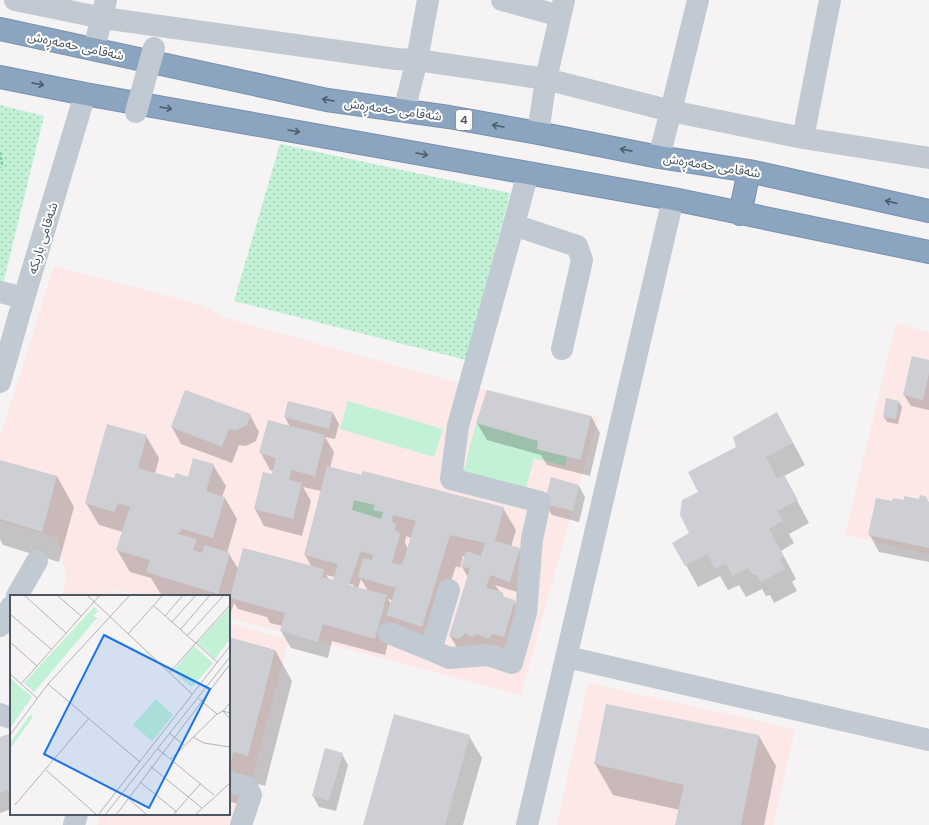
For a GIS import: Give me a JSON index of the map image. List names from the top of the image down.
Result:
{
  "streets": {
    "highway": ["شەقامی حەمەڕەش", "4"],
    "street": ["شەقامی باریکە"]
  }
}
